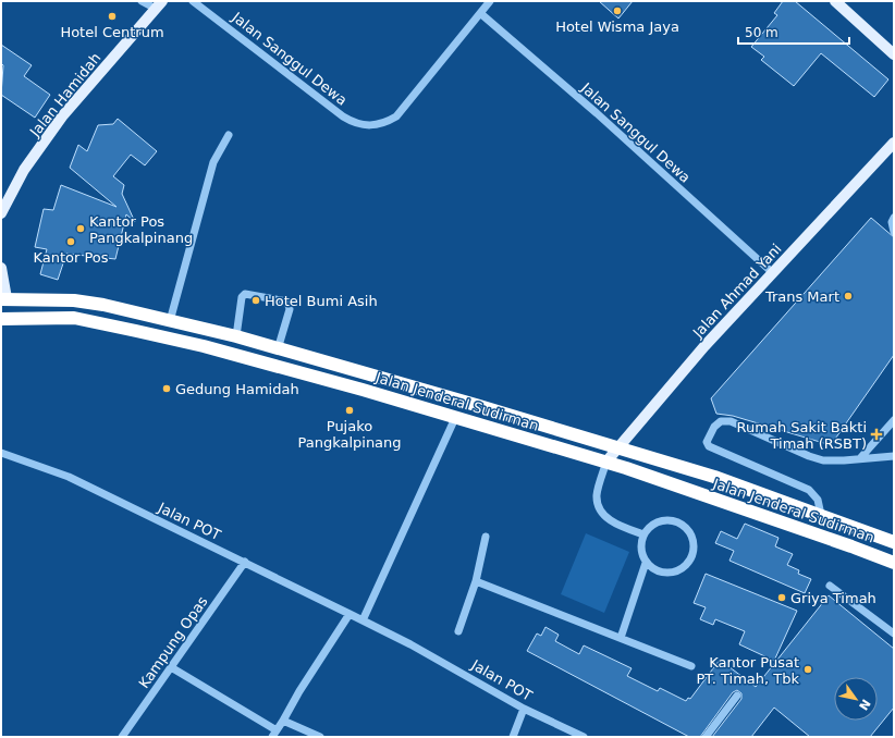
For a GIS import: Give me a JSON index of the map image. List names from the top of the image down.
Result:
{
  "streets": {
    "highway": ["Jalan Jenderal Sudirman"],
    "main road": ["Jalan Hamidah", "Jalan Ahmad Yani"],
    "street": ["Jalan Sanggul Dewa", "Jalan POT", "Kampung Opas"]
  },
  "crossings": [
    ["Jalan Sanggul Dewa", "Jalan Ahmad Yani"],
    ["Jalan Ahmad Yani", "Jalan Jenderal Sudirman"],
    ["Jalan POT", "Kampung Opas"]
  ],
  "places": {
    "other": [
      "Hotel Wisma Jaya",
      "Hotel Centrum",
      "Kantor Pos Pangkalpinang",
      "Kantor Pos",
      "Trans Mart",
      "Hotel Bumi Asih",
      "Gedung Hamidah",
      "Pujako Pangkalpinang",
      "Griya Timah",
      "Kantor Pusat PT. Timah, Tbk"
    ],
    "health": ["Rumah Sakit Bakti Timah (RSBT)"]
  },
  "scale_bar": "50 m",
  "north": "bottom right"
}
